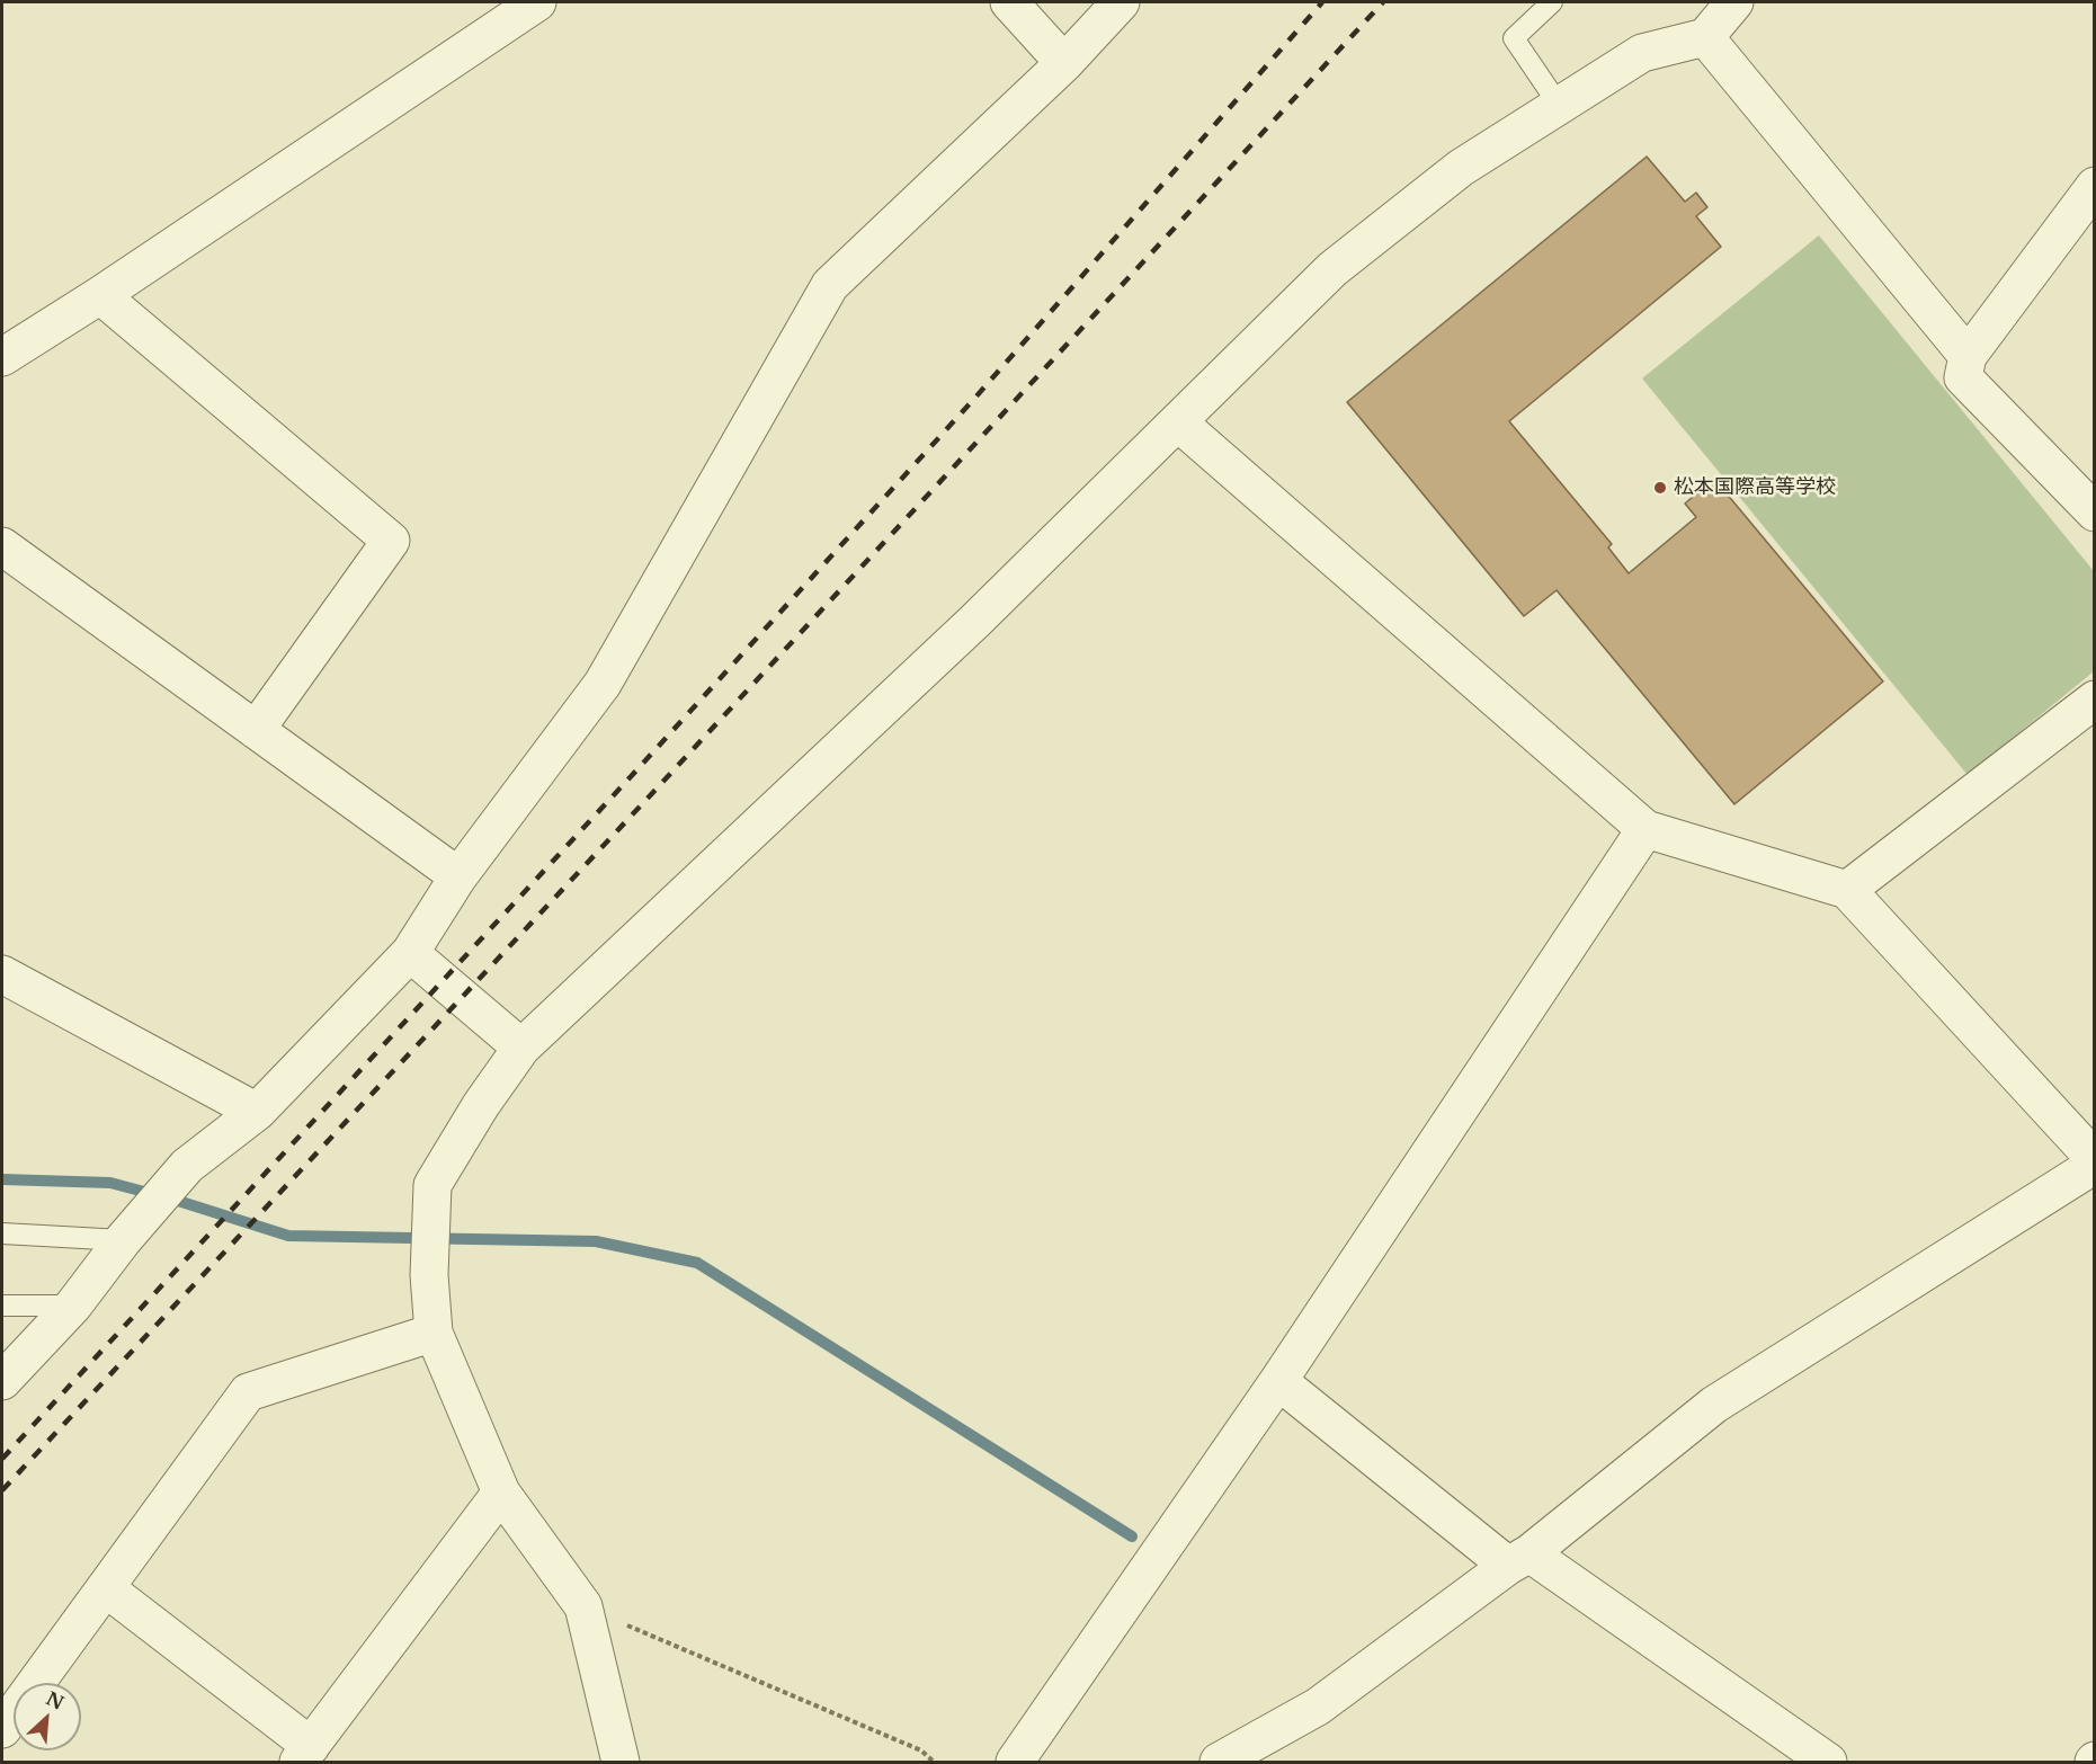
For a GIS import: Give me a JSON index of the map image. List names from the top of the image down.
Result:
{
  "places": ["松本国際高等学校"],
  "north": "top right"
}
